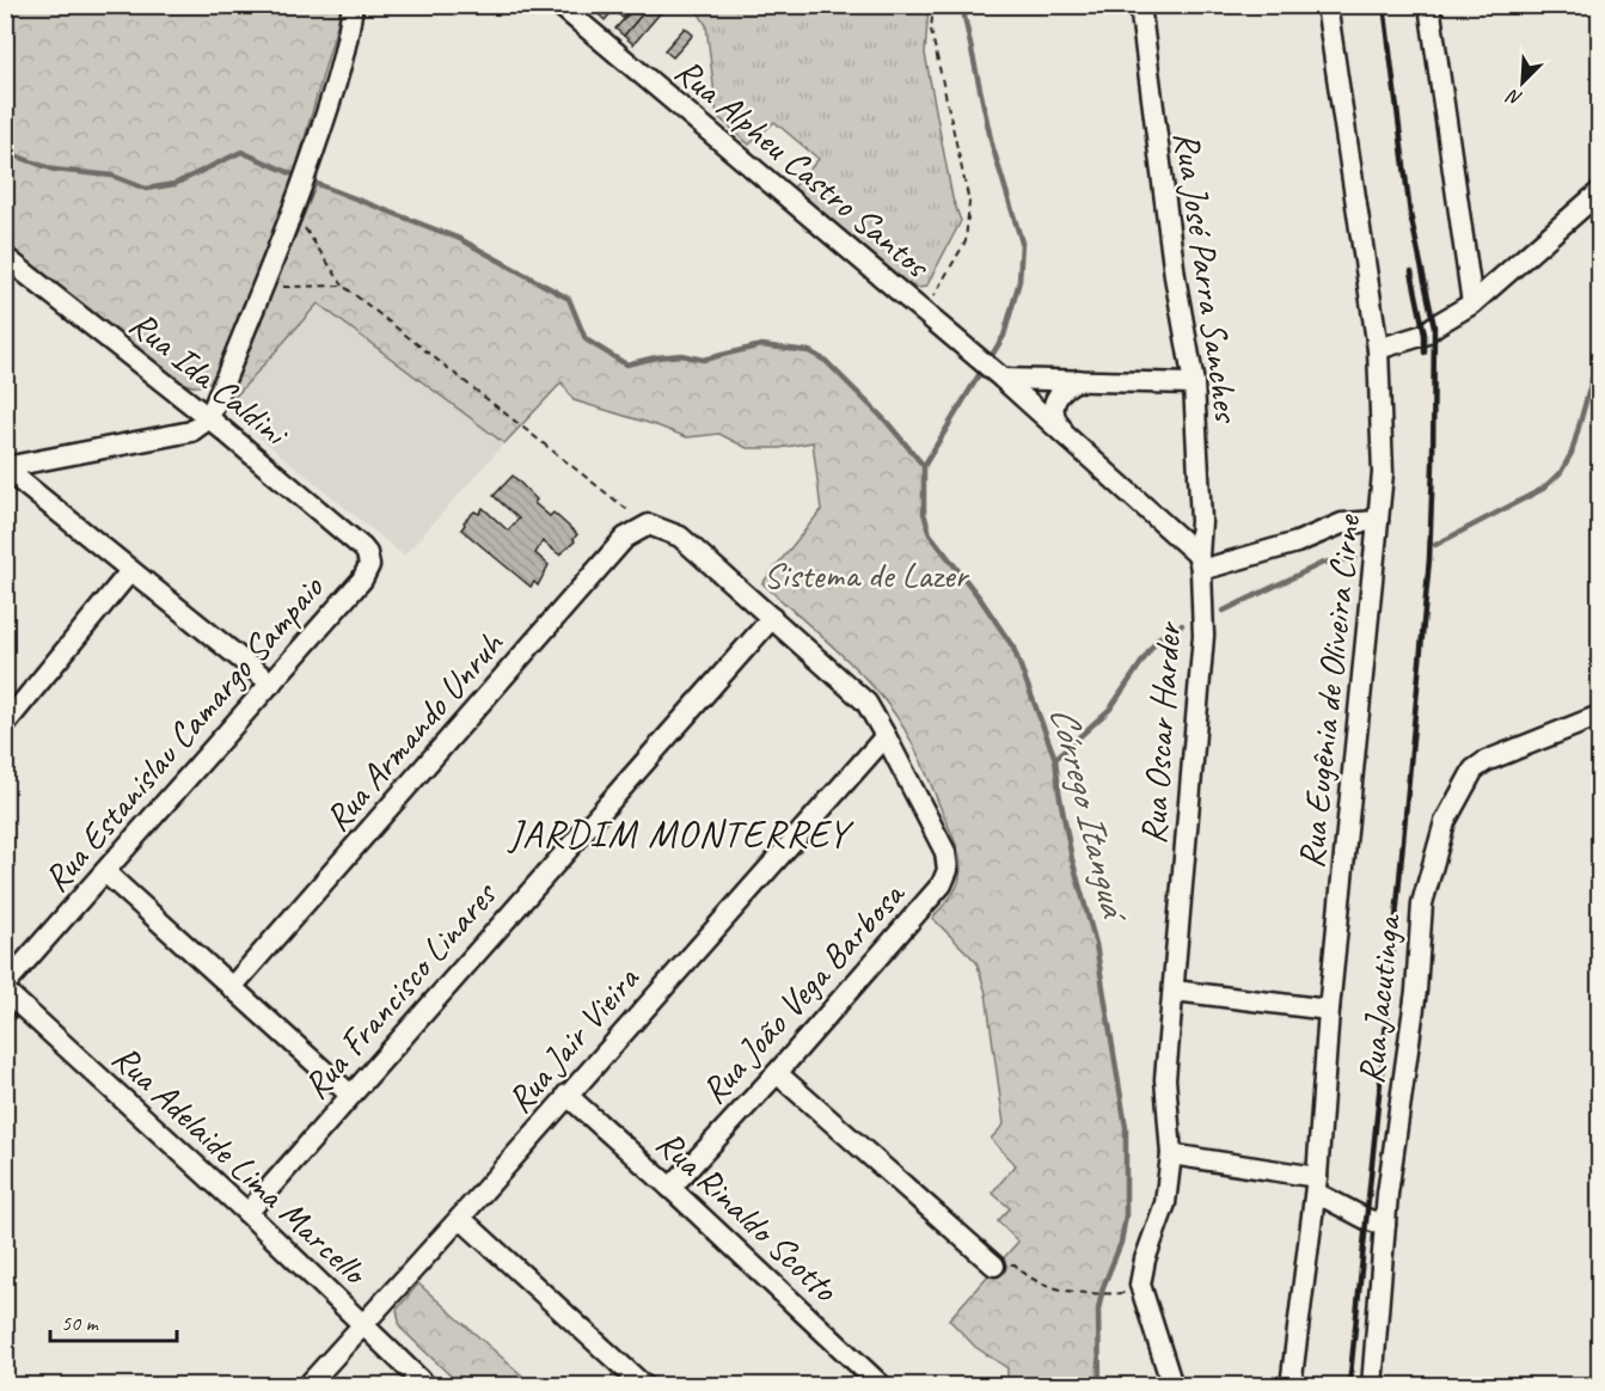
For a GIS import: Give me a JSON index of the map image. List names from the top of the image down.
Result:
{
  "streets": {
    "street": [
      "Rua Alpheu Castro Santos",
      "Rua José Parra Sanches",
      "Rua Ida Caldini",
      "Rua Eugênia de Oliveira Cirne",
      "Rua Armando Unruh",
      "Rua Estanislau Camargo Sampaio",
      "Rua Oscar Harder",
      "Rua Francisco Linares",
      "Rua João Vega Barbosa",
      "Rua Jacutinga",
      "Rua Jair Vieira",
      "Rua Adelaide Lima Marcello",
      "Rua Rinaldo Scotto"
    ]
  },
  "crossings": [
    ["Rua Alpheu Castro Santos", "Rua José Parra Sanches"],
    ["Rua Alpheu Castro Santos", "Rua Oscar Harder"],
    ["Rua José Parra Sanches", "Rua Oscar Harder"],
    ["Rua Ida Caldini", "Rua Estanislau Camargo Sampaio"],
    ["Rua Francisco Linares", "Rua Adelaide Lima Marcello"],
    ["Rua João Vega Barbosa", "Rua Jair Vieira"],
    ["Rua João Vega Barbosa", "Rua Rinaldo Scotto"],
    ["Rua Jair Vieira", "Rua Adelaide Lima Marcello"],
    ["Rua Jair Vieira", "Rua Rinaldo Scotto"]
  ],
  "districts": ["JARDIM MONTERREY"],
  "water": ["Córrego Itanguá"],
  "parks": ["Sistema de Lazer"],
  "scale_bar": "50 m",
  "north": "bottom left"
}
